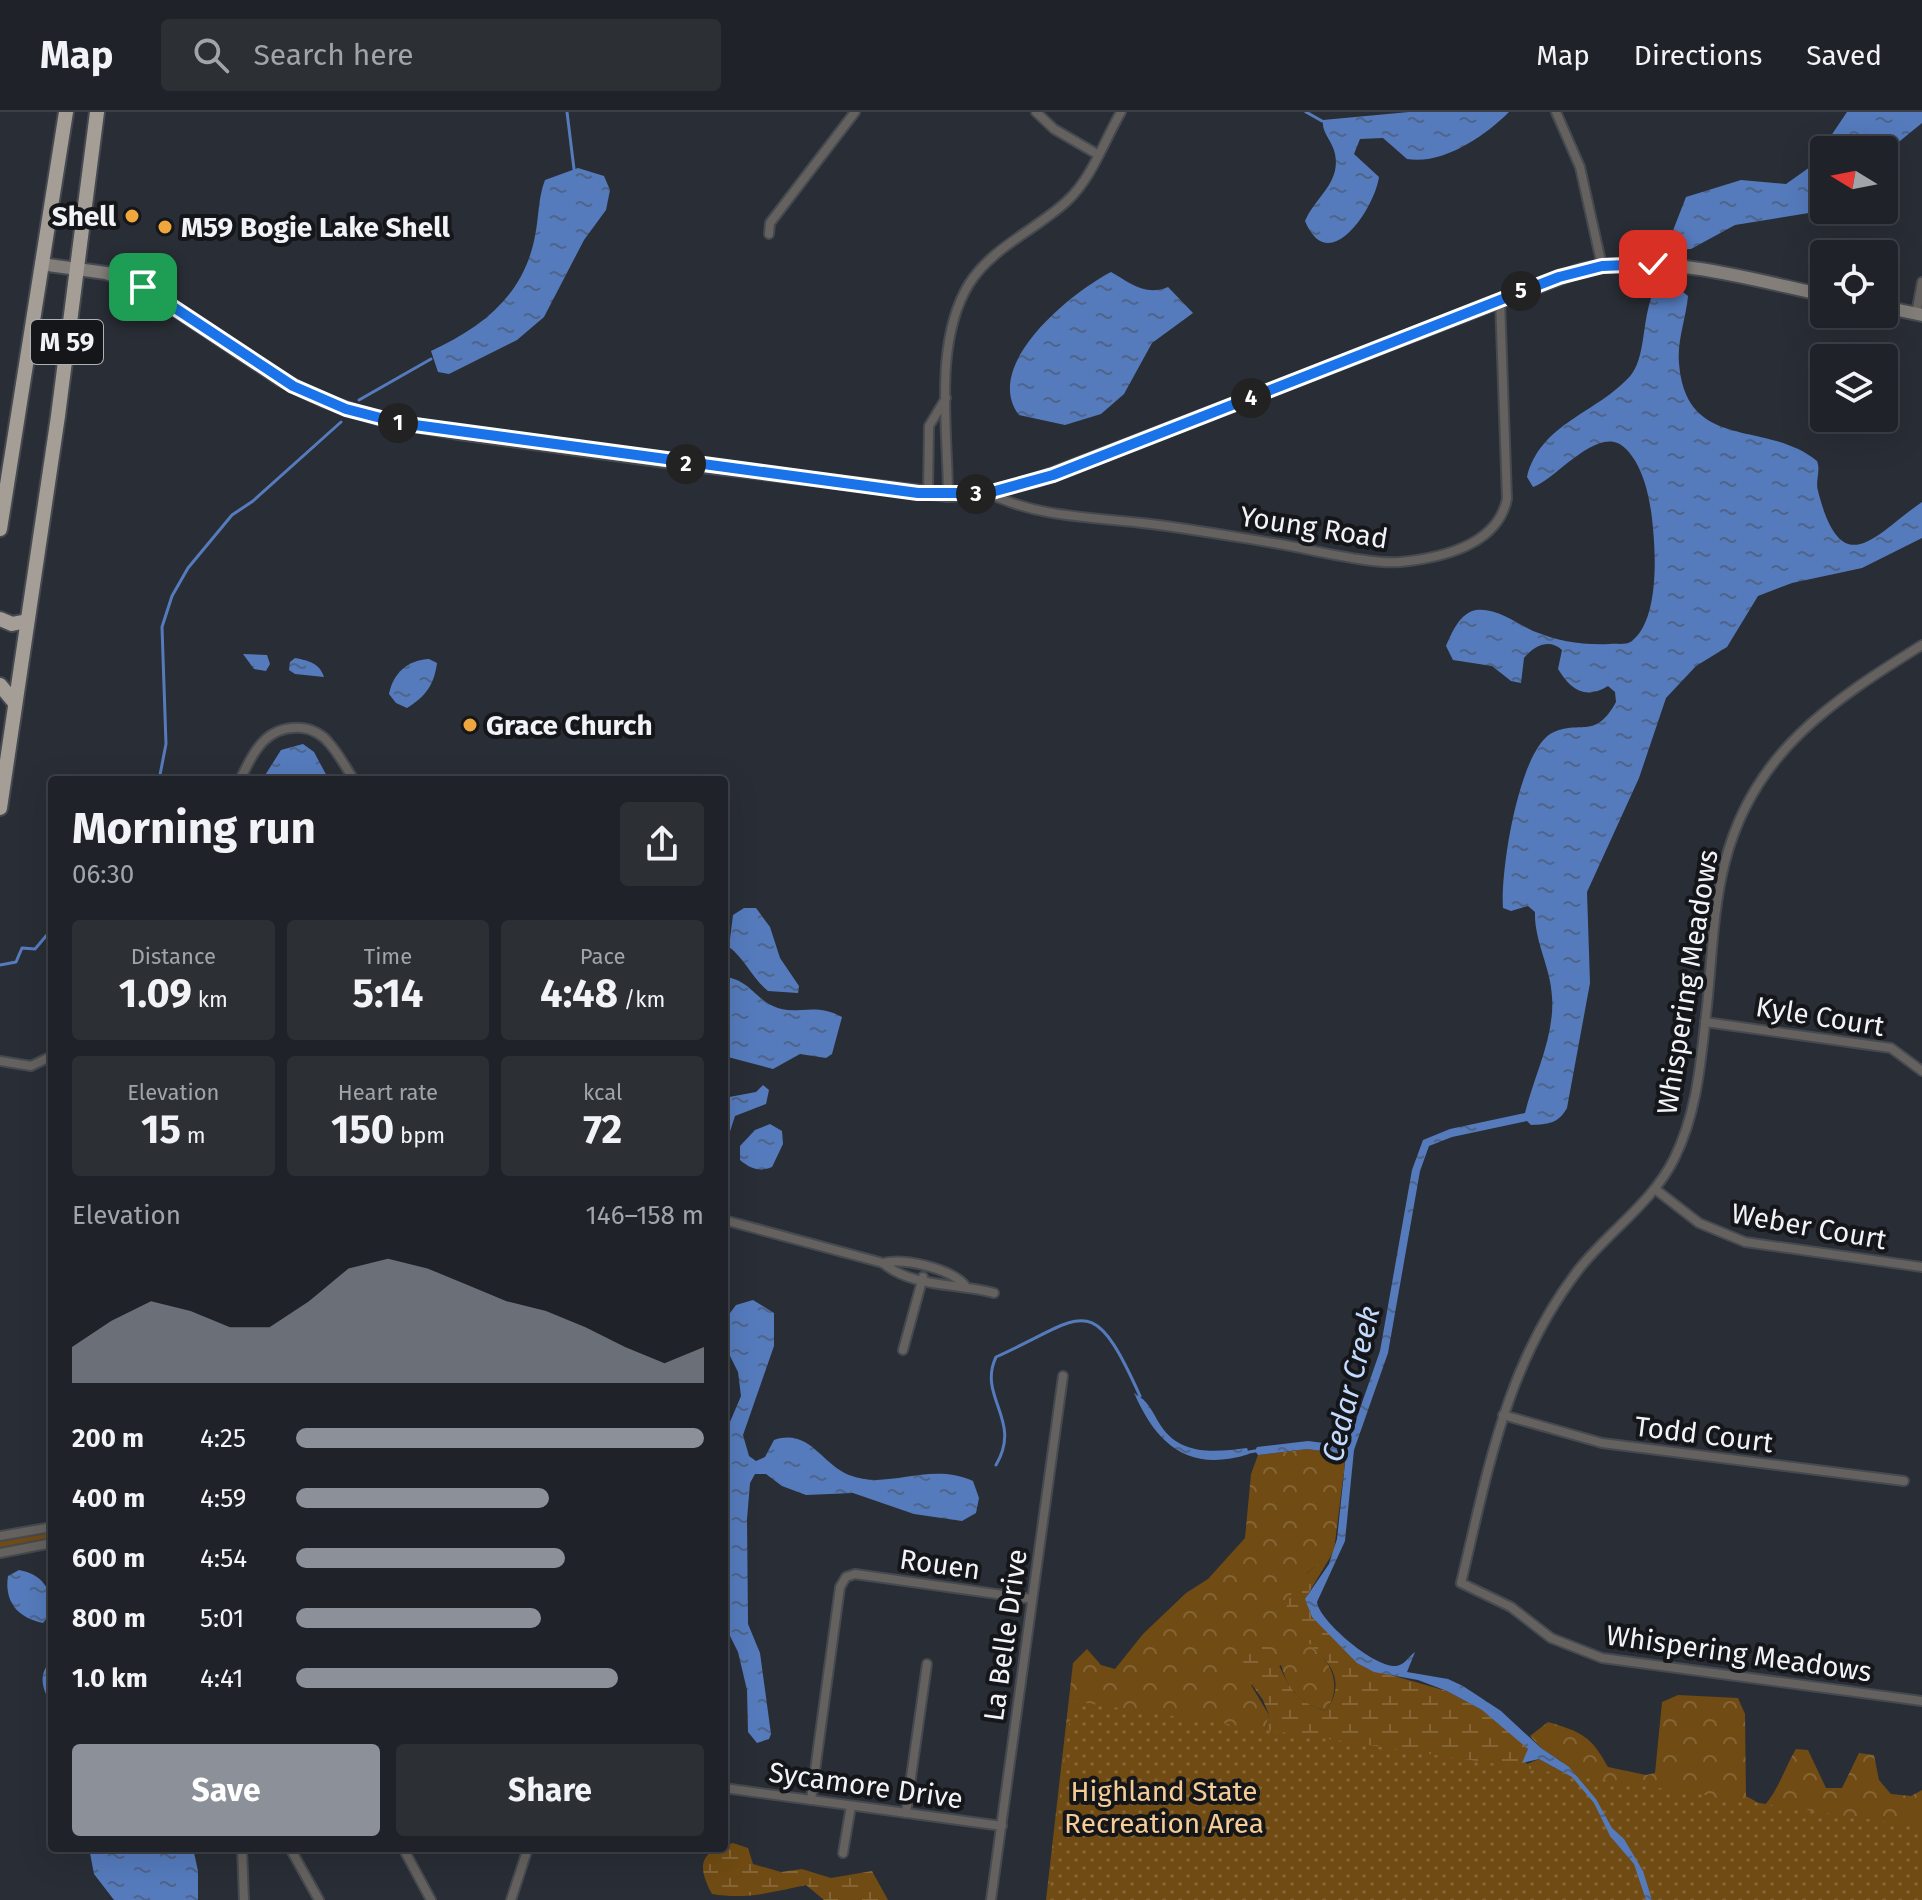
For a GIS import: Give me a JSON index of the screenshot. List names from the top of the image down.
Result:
{
  "streets": {
    "highway": ["M 59"],
    "street": [
      "Young Road",
      "Whispering Meadows",
      "Kyle Court",
      "Weber Court",
      "Todd Court",
      "Rouen",
      "La Belle Drive",
      "Sycamore Drive"
    ]
  },
  "crossings": [
    ["Whispering Meadows", "Kyle Court"],
    ["Whispering Meadows", "Weber Court"],
    ["Whispering Meadows", "Todd Court"],
    ["Rouen", "La Belle Drive"],
    ["Rouen", "Sycamore Drive"],
    ["La Belle Drive", "Sycamore Drive"]
  ],
  "water": ["Cedar Creek"],
  "parks": ["Highland State Recreation Area"],
  "places": ["Shell", "M59 Bogie Lake Shell", "Grace Church"],
  "north": "left",
  "page": {
    "header": "Map",
    "search": "Search here",
    "nav": ["Map", "Directions", "Saved"],
    "pins": [
      "5",
      "4",
      "1",
      "2",
      "3"
    ],
    "heading": ["Morning run", "06:30"],
    "stats": [
      ["Distance", "1.09 km"],
      ["Time", "5:14"],
      ["Pace", "4:48 /km"],
      ["Elevation", "15 m"],
      ["Heart rate", "150 bpm"],
      ["kcal", "72"]
    ],
    "chart": ["Elevation", "146–158 m"],
    "list": [
      {
        "name": "200 m",
        "note": "4:25"
      },
      {
        "name": "400 m",
        "note": "4:59"
      },
      {
        "name": "600 m",
        "note": "4:54"
      },
      {
        "name": "800 m",
        "note": "5:01"
      },
      {
        "name": "1.0 km",
        "note": "4:41"
      }
    ],
    "buttons": ["Save", "Share"]
  }
}
